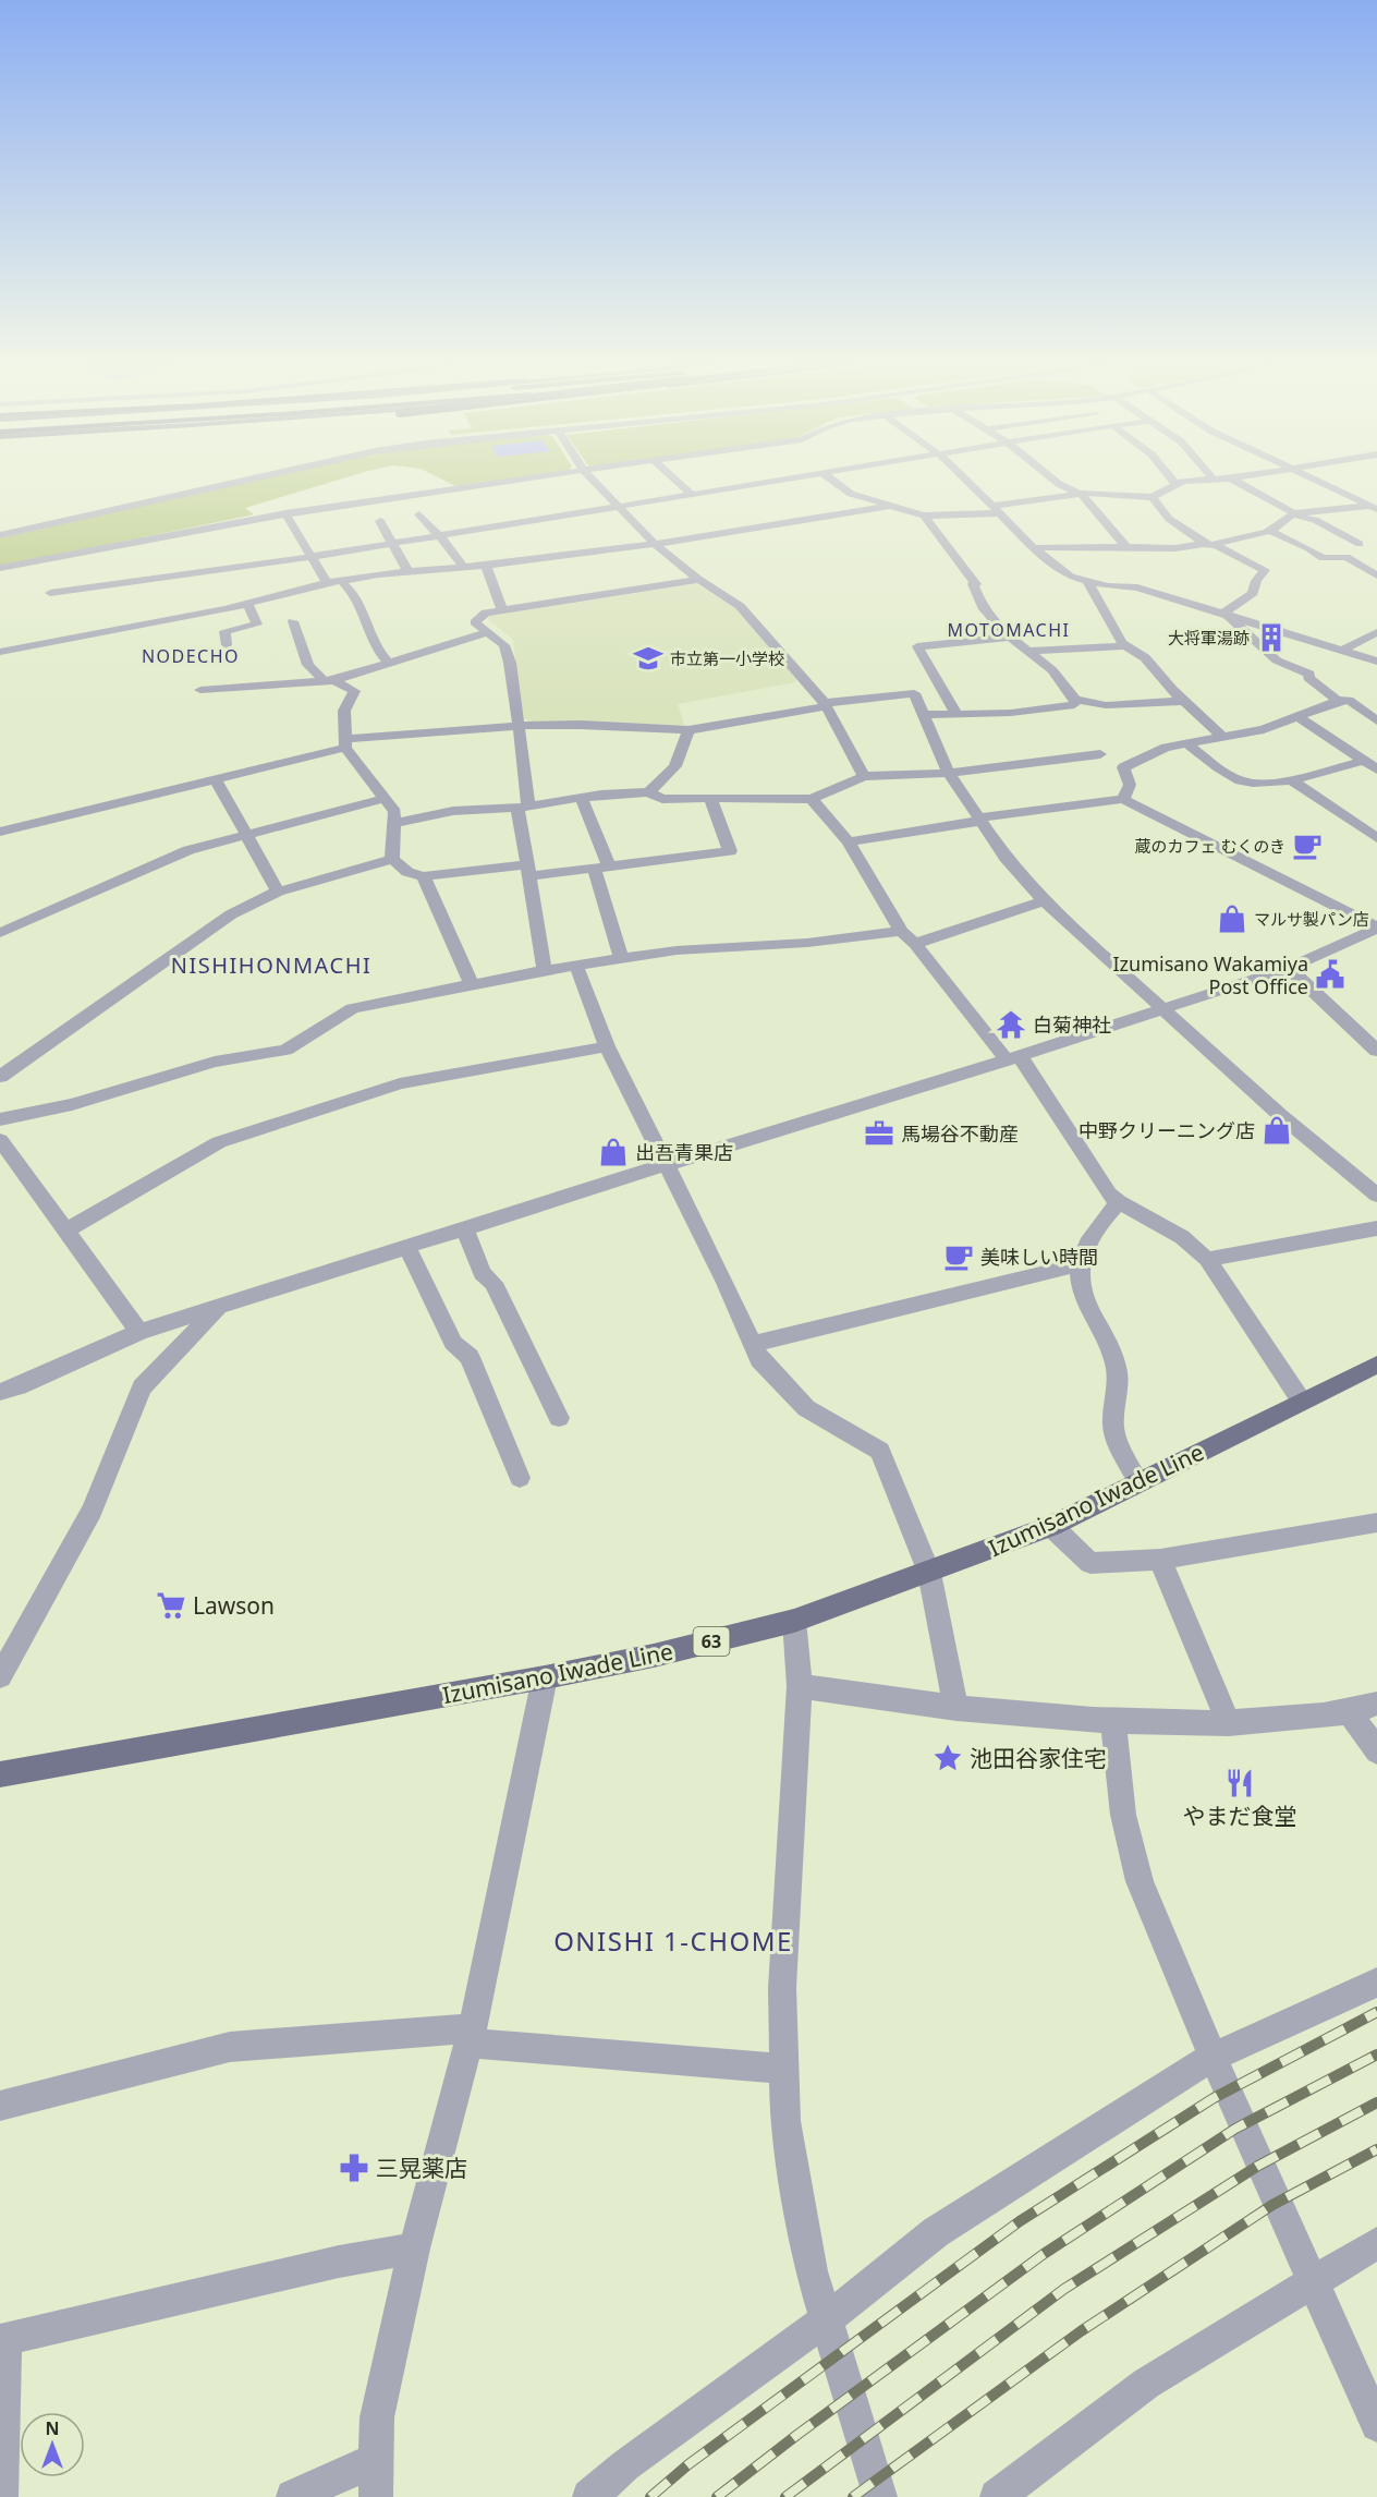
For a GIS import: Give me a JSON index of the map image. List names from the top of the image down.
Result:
{
  "streets": {
    "main road": ["Izumisano Iwade Line", "63"]
  },
  "districts": [
    "MOTOMACHI",
    "NODECHO",
    "NISHIHONMACHI",
    "ONISHI 1-CHOME"
  ],
  "places": {
    "building": ["大将軍湯跡"],
    "school or university": ["市立第一小学校"],
    "cafe": ["蔵のカフェ むくのき", "美味しい時間"],
    "shop": ["マルサ製パン店", "中野クリーニング店", "出吾青果店"],
    "public building": ["Izumisano Wakamiya Post Office"],
    "temple": ["白菊神社"],
    "office": ["馬場谷不動産"],
    "supermarket": ["Lawson"],
    "place": ["池田谷家住宅"],
    "restaurant": ["やまだ食堂"],
    "pharmacy": ["三晃薬店"]
  },
  "north": "top"
}
